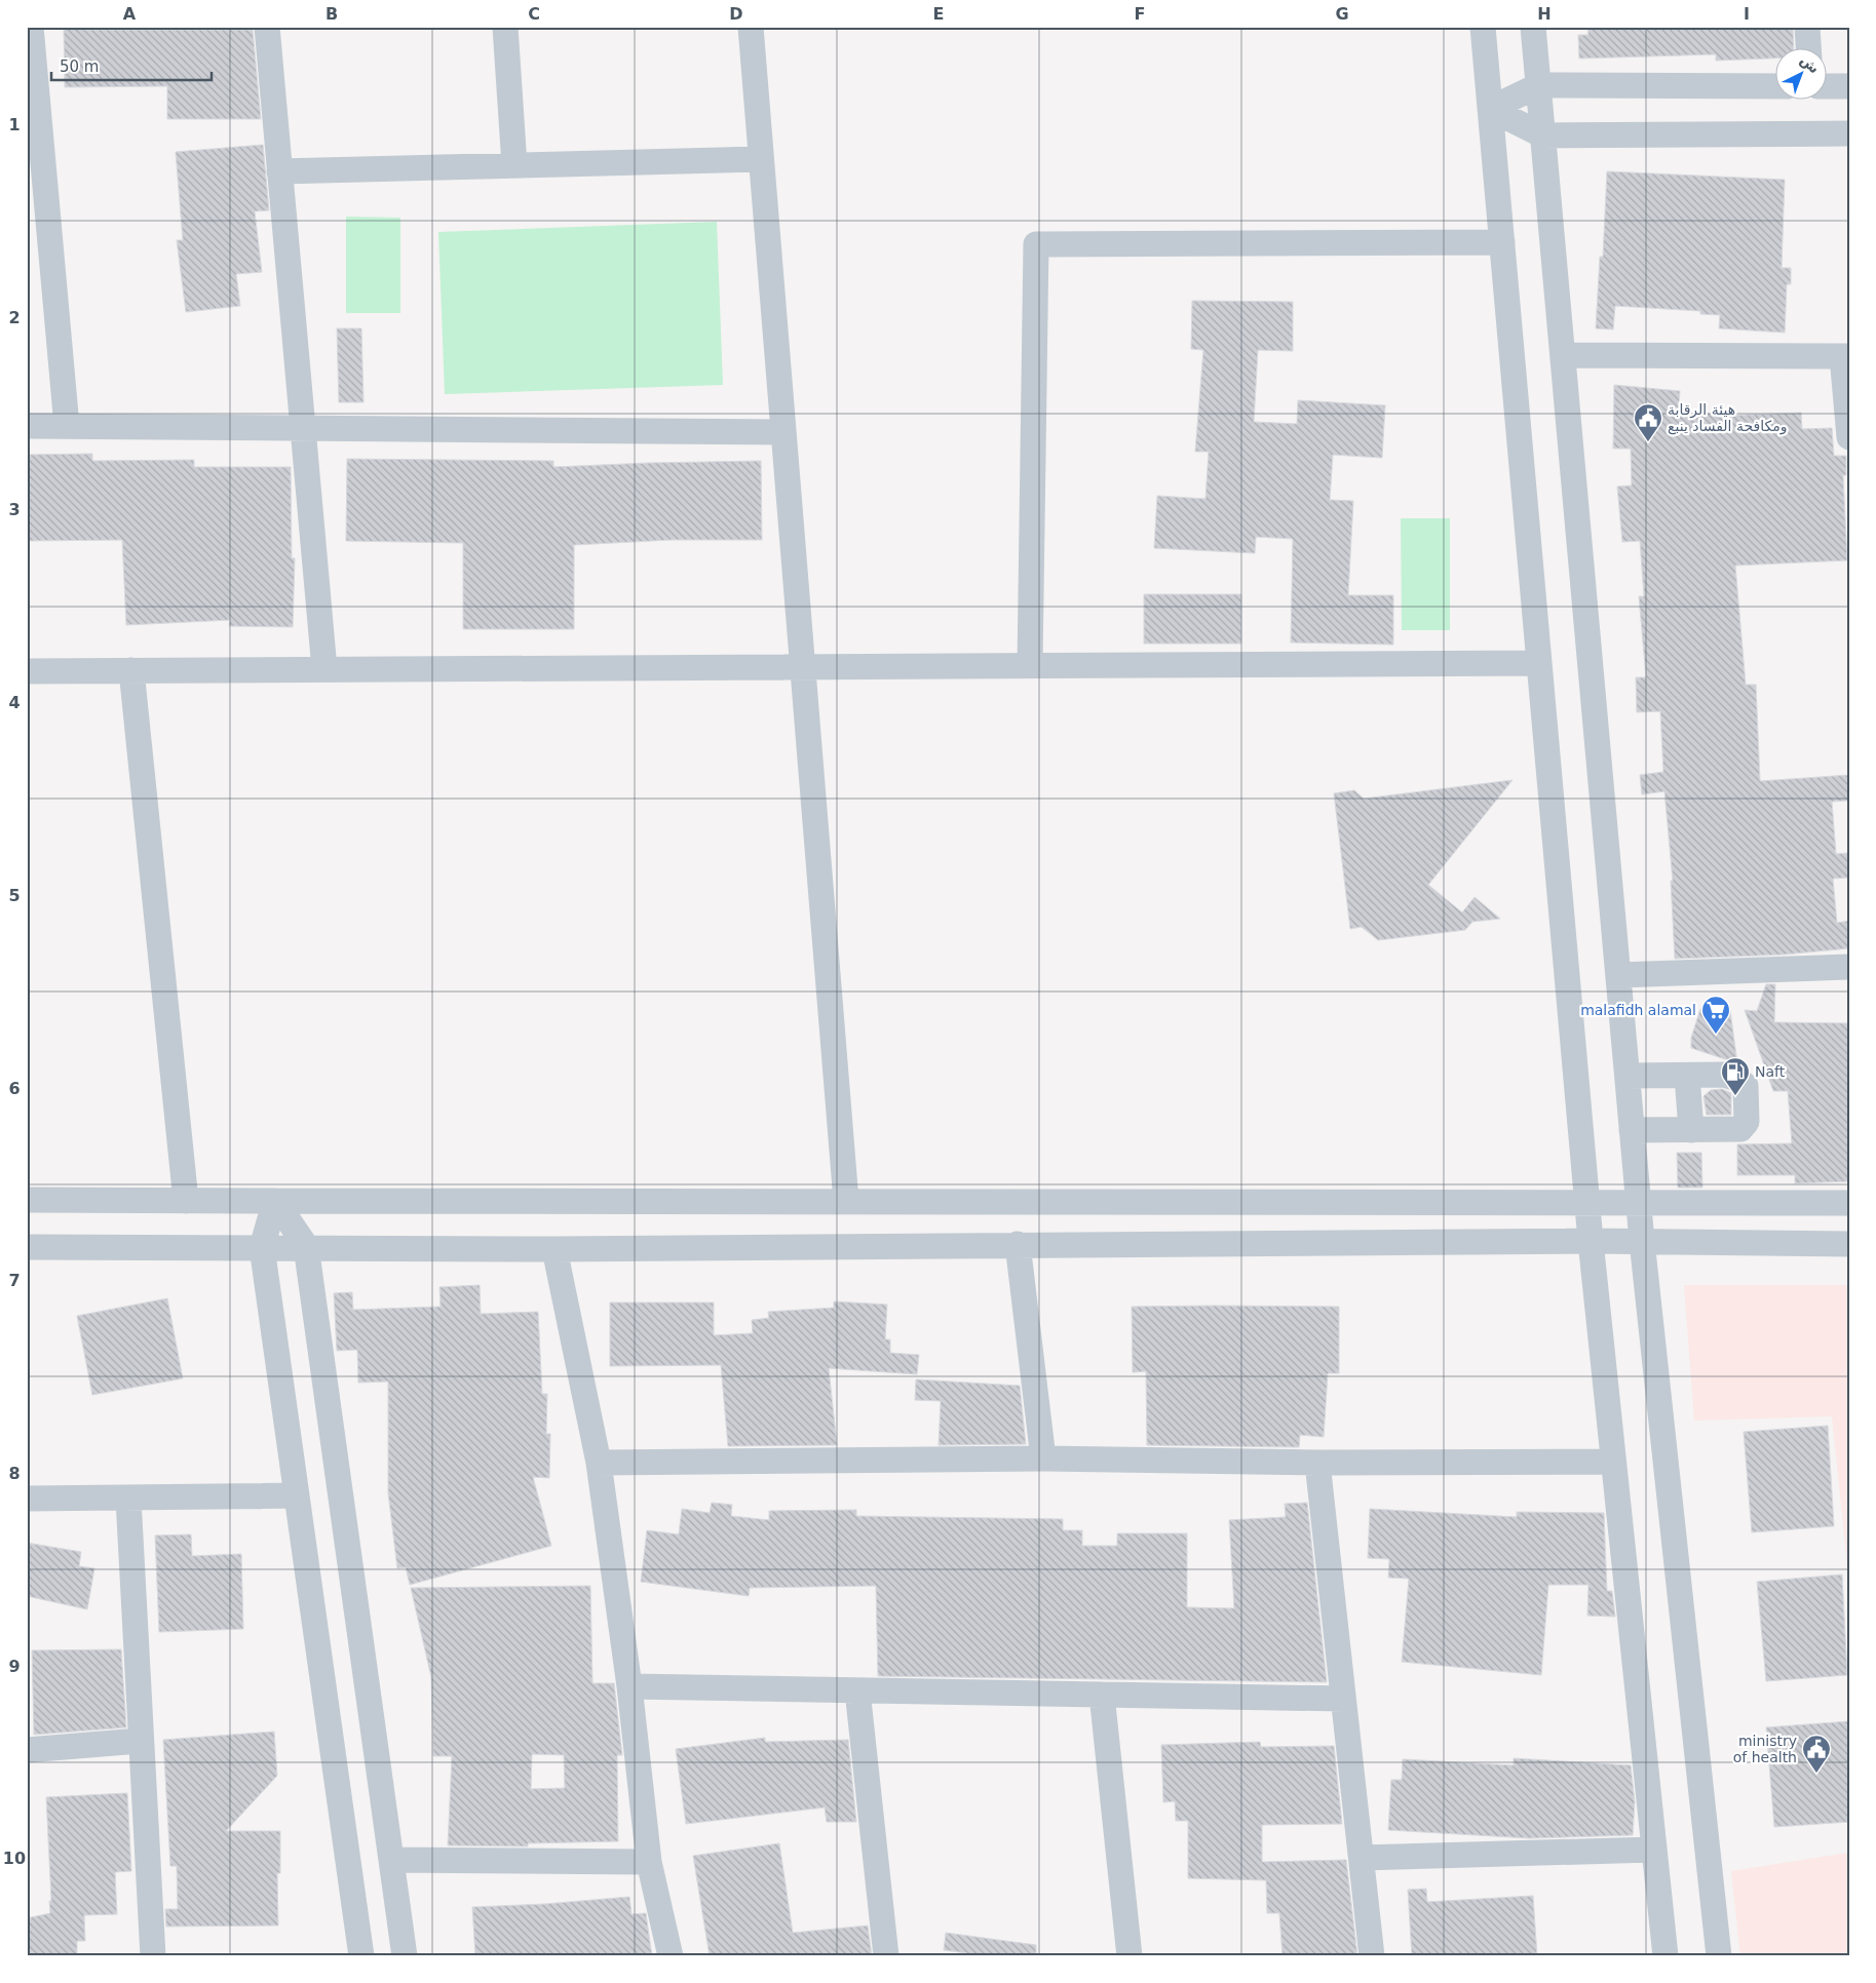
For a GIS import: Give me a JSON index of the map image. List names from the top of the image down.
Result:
{
  "places": {
    "public building": ["هيئة الرقابة ومكافحة الفساد ينبع", "ministry of health"],
    "supermarket": ["malafidh alamal"],
    "fuel station": ["Naft"]
  },
  "scale_bar": "50 m",
  "north": "top right",
  "grid": {
    "columns": [
      "A",
      "B",
      "C",
      "D",
      "E",
      "F",
      "G",
      "H",
      "I"
    ],
    "rows": [
      "1",
      "2",
      "3",
      "4",
      "5",
      "6",
      "7",
      "8",
      "9",
      "10"
    ]
  }
}
